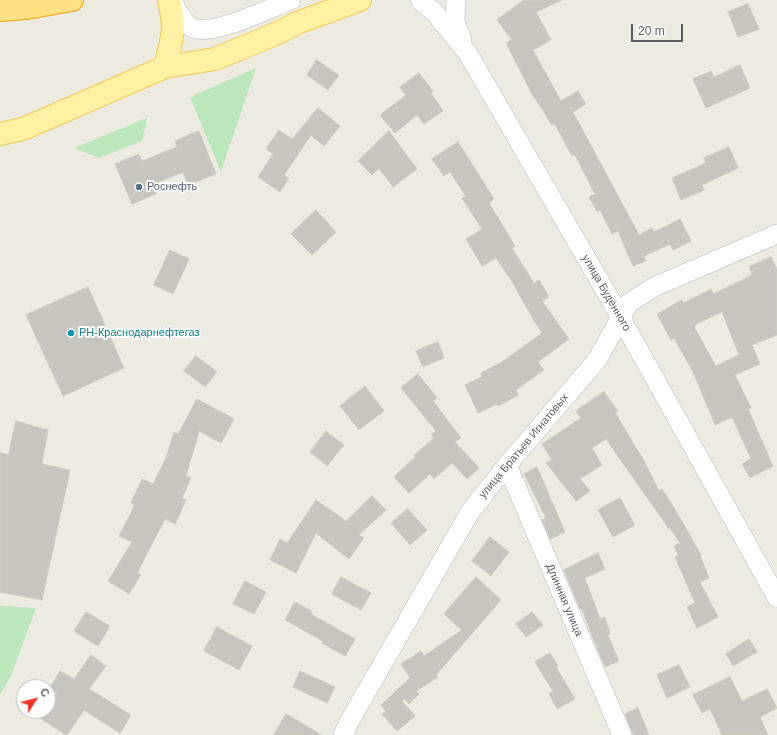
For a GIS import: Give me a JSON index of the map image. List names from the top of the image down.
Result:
{
  "streets": {
    "street": ["улица Будённого", "улица Братьев Игнатовых", "Длинная улица"]
  },
  "crossings": [
    ["улица Будённого", "улица Братьев Игнатовых"],
    ["улица Братьев Игнатовых", "Длинная улица"]
  ],
  "places": ["Роснефть", "РН-Краснодарнефтегаз"],
  "scale_bar": "20 m",
  "north": "top right"
}
